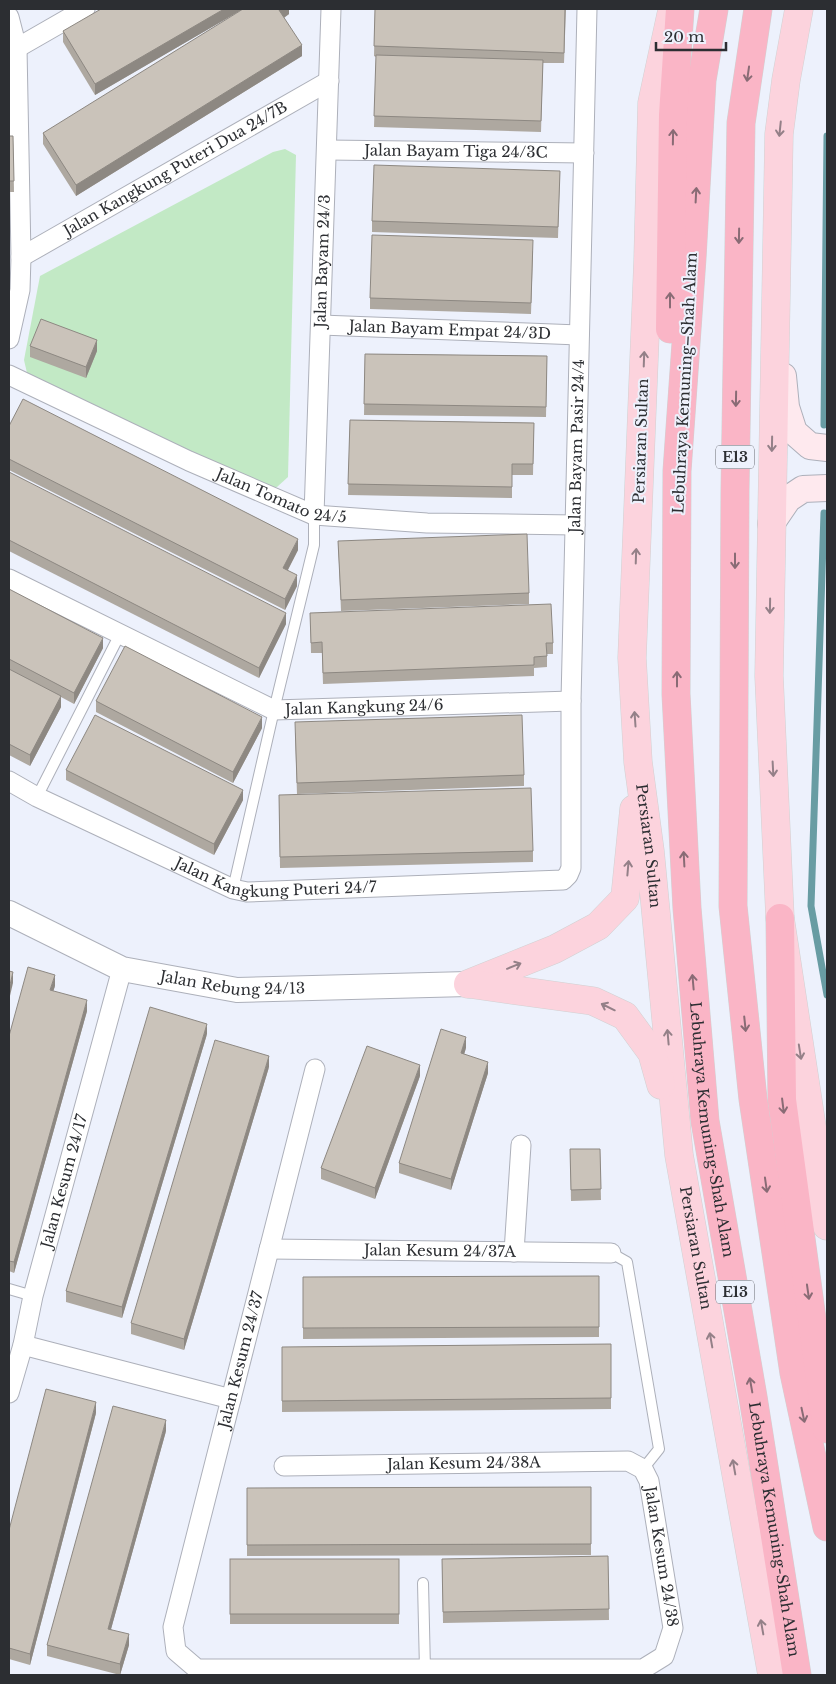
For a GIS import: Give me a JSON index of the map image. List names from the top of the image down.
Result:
{
  "streets": {
    "highway": ["Lebuhraya Kemuning–Shah Alam", "E13", "Lebuhraya Kemuning-Shah Alam"],
    "main road": ["Persiaran Sultan"],
    "street": [
      "Jalan Bayam Tiga 24/3C",
      "Jalan Kangkung Puteri Dua 24/7B",
      "Jalan Bayam 24/3",
      "Jalan Bayam Empat 24/3D",
      "Jalan Bayam Pasir 24/4",
      "Jalan Tomato 24/5",
      "Jalan Kangkung 24/6",
      "Jalan Kangkung Puteri 24/7",
      "Jalan Rebung 24/13",
      "Jalan Kesum 24/17",
      "Jalan Kesum 24/37A",
      "Jalan Kesum 24/37",
      "Jalan Kesum 24/38A",
      "Jalan Kesum 24/38"
    ]
  },
  "crossings": [
    ["Jalan Bayam Tiga 24/3C", "Jalan Bayam 24/3"],
    ["Jalan Bayam Tiga 24/3C", "Jalan Bayam Pasir 24/4"],
    ["Jalan Kangkung Puteri Dua 24/7B", "Jalan Bayam 24/3"],
    ["Jalan Bayam 24/3", "Jalan Bayam Empat 24/3D"],
    ["Jalan Bayam 24/3", "Jalan Tomato 24/5"],
    ["Jalan Bayam Empat 24/3D", "Jalan Bayam Pasir 24/4"],
    ["Lebuhraya Kemuning–Shah Alam", "Lebuhraya Kemuning-Shah Alam"],
    ["Jalan Bayam Pasir 24/4", "Jalan Tomato 24/5"],
    ["Jalan Bayam Pasir 24/4", "Jalan Kangkung 24/6"],
    ["Jalan Bayam Pasir 24/4", "Jalan Kangkung Puteri 24/7"],
    ["Jalan Rebung 24/13", "Jalan Kesum 24/17"],
    ["Jalan Kesum 24/37A", "Jalan Kesum 24/37"],
    ["Jalan Kesum 24/37", "Jalan Kesum 24/38"],
    ["Jalan Kesum 24/38A", "Jalan Kesum 24/38"]
  ],
  "scale_bar": "20 m"
}
